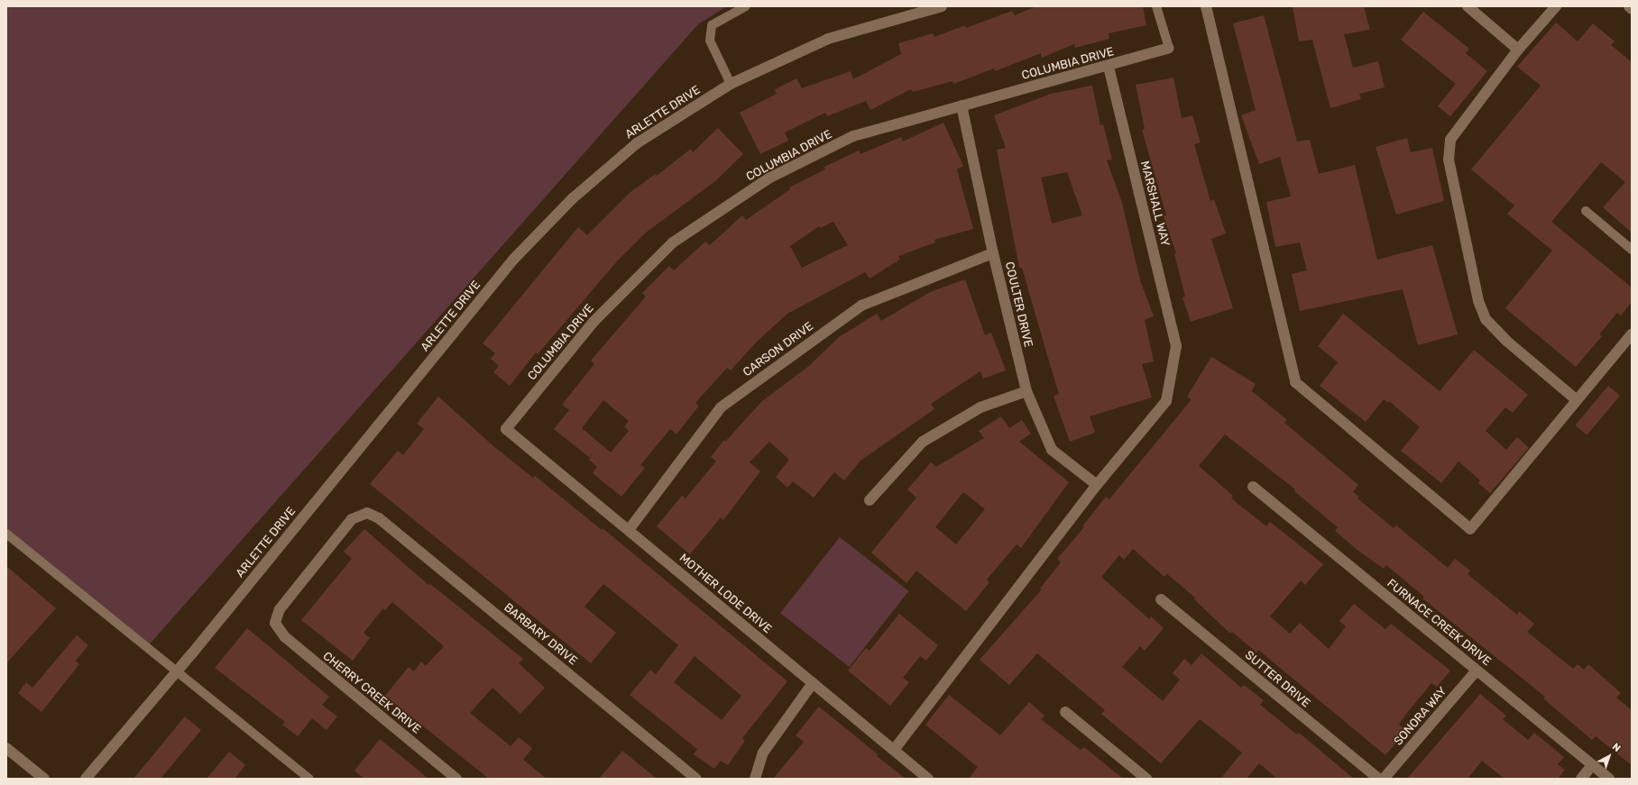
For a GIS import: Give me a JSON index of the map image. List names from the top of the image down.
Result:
{
  "streets": {
    "street": [
      "COLUMBIA DRIVE",
      "ARLETTE DRIVE",
      "MARSHALL WAY",
      "COULTER DRIVE",
      "CARSON DRIVE",
      "MOTHER LODE DRIVE",
      "FURNACE CREEK DRIVE",
      "BARBARY DRIVE",
      "SUTTER DRIVE",
      "CHERRY CREEK DRIVE",
      "SONORA WAY"
    ]
  },
  "crossings": [
    ["COLUMBIA DRIVE", "MARSHALL WAY"],
    ["COLUMBIA DRIVE", "COULTER DRIVE"],
    ["COLUMBIA DRIVE", "MOTHER LODE DRIVE"],
    ["MARSHALL WAY", "COULTER DRIVE"],
    ["COULTER DRIVE", "CARSON DRIVE"],
    ["CARSON DRIVE", "MOTHER LODE DRIVE"],
    ["FURNACE CREEK DRIVE", "SONORA WAY"],
    ["BARBARY DRIVE", "CHERRY CREEK DRIVE"]
  ],
  "north": "top right"
}
